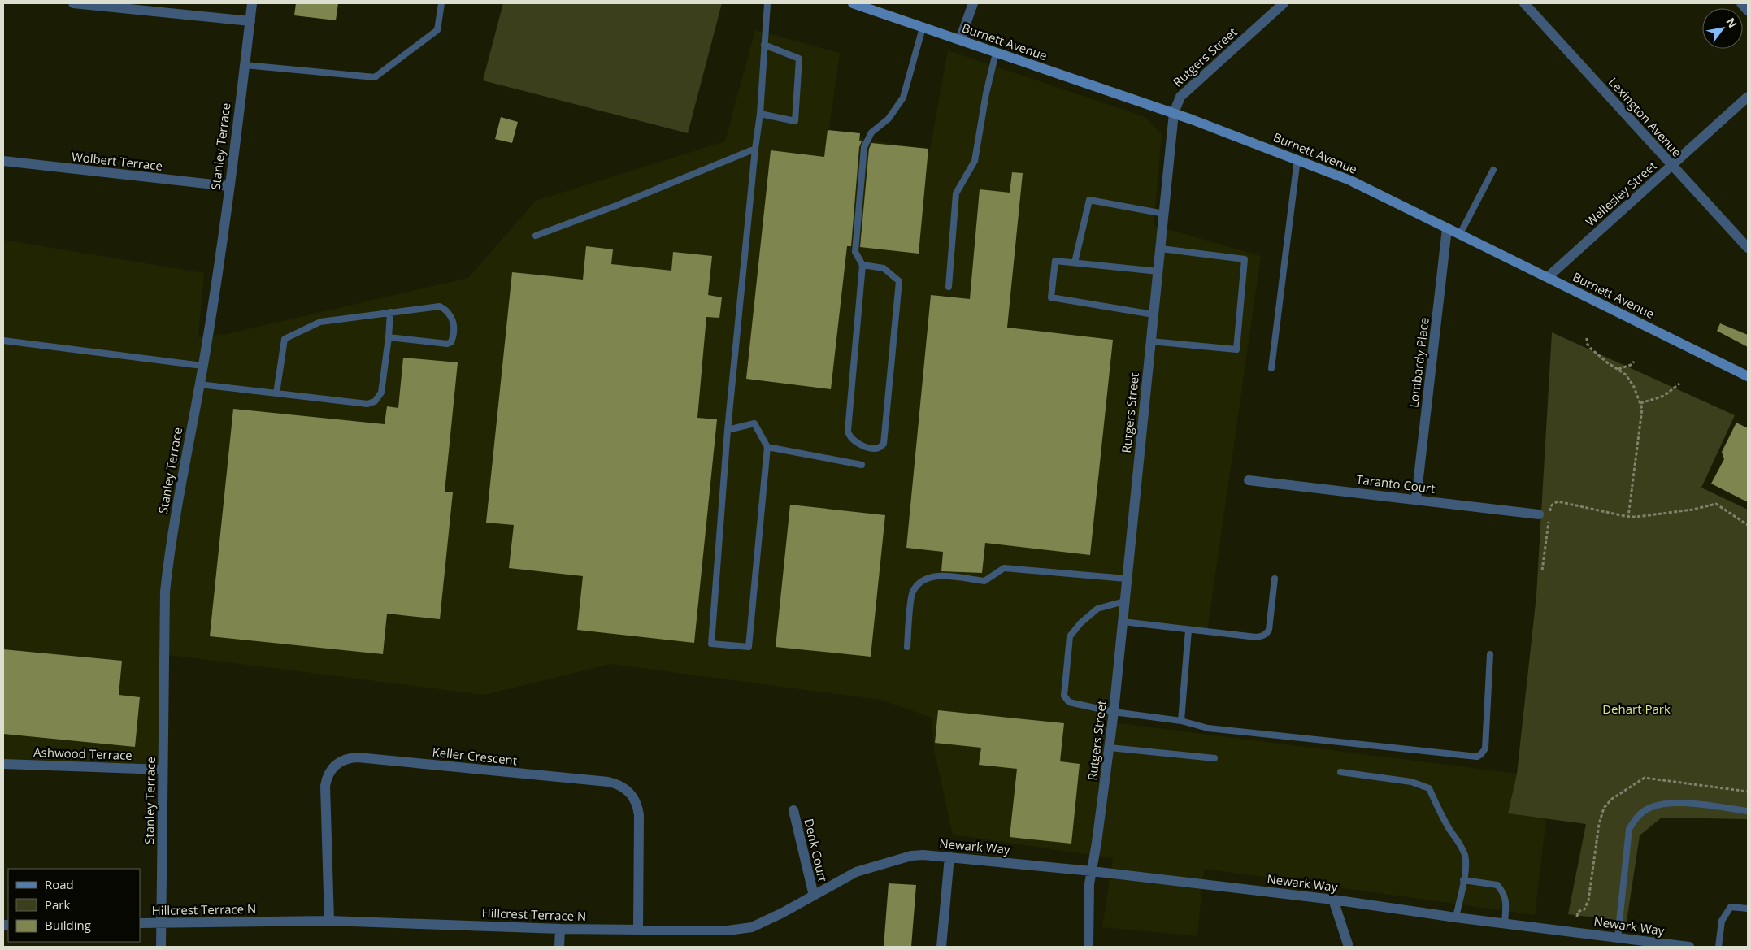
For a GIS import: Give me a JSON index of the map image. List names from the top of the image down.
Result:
{
  "streets": {
    "street": [
      "Burnett Avenue",
      "Rutgers Street",
      "Lexington Avenue",
      "Stanley Terrace",
      "Wolbert Terrace",
      "Wellesley Street",
      "Lombardy Place",
      "Taranto Court",
      "Ashwood Terrace",
      "Keller Crescent",
      "Newark Way",
      "Denk Court",
      "Hillcrest Terrace N"
    ]
  },
  "crossings": [
    ["Burnett Avenue", "Rutgers Street"],
    ["Burnett Avenue", "Wellesley Street"],
    ["Burnett Avenue", "Lombardy Place"],
    ["Rutgers Street", "Newark Way"],
    ["Lexington Avenue", "Wellesley Street"],
    ["Stanley Terrace", "Wolbert Terrace"],
    ["Stanley Terrace", "Ashwood Terrace"],
    ["Stanley Terrace", "Hillcrest Terrace N"],
    ["Lombardy Place", "Taranto Court"],
    ["Keller Crescent", "Hillcrest Terrace N"],
    ["Newark Way", "Hillcrest Terrace N"],
    ["Denk Court", "Hillcrest Terrace N"]
  ],
  "parks": ["Dehart Park"],
  "legend": ["Road", "Park", "Building"],
  "north": "top right"
}
